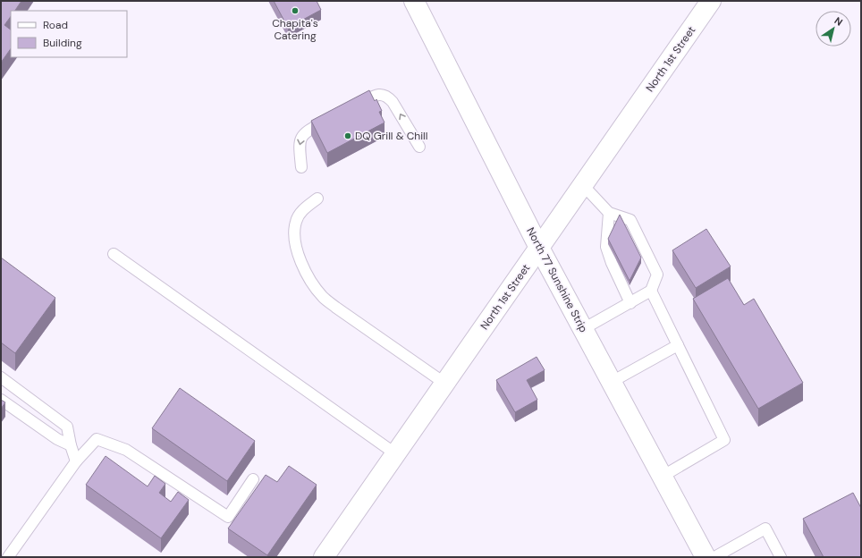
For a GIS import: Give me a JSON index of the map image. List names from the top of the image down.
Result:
{
  "streets": {
    "street": ["North 1st Street", "North 77 Sunshine Strip"]
  },
  "crossings": [
    ["North 1st Street", "North 77 Sunshine Strip"]
  ],
  "places": ["Chapita's Catering", "DQ Grill & Chill"],
  "legend": ["Road", "Building"],
  "north": "top right"
}
